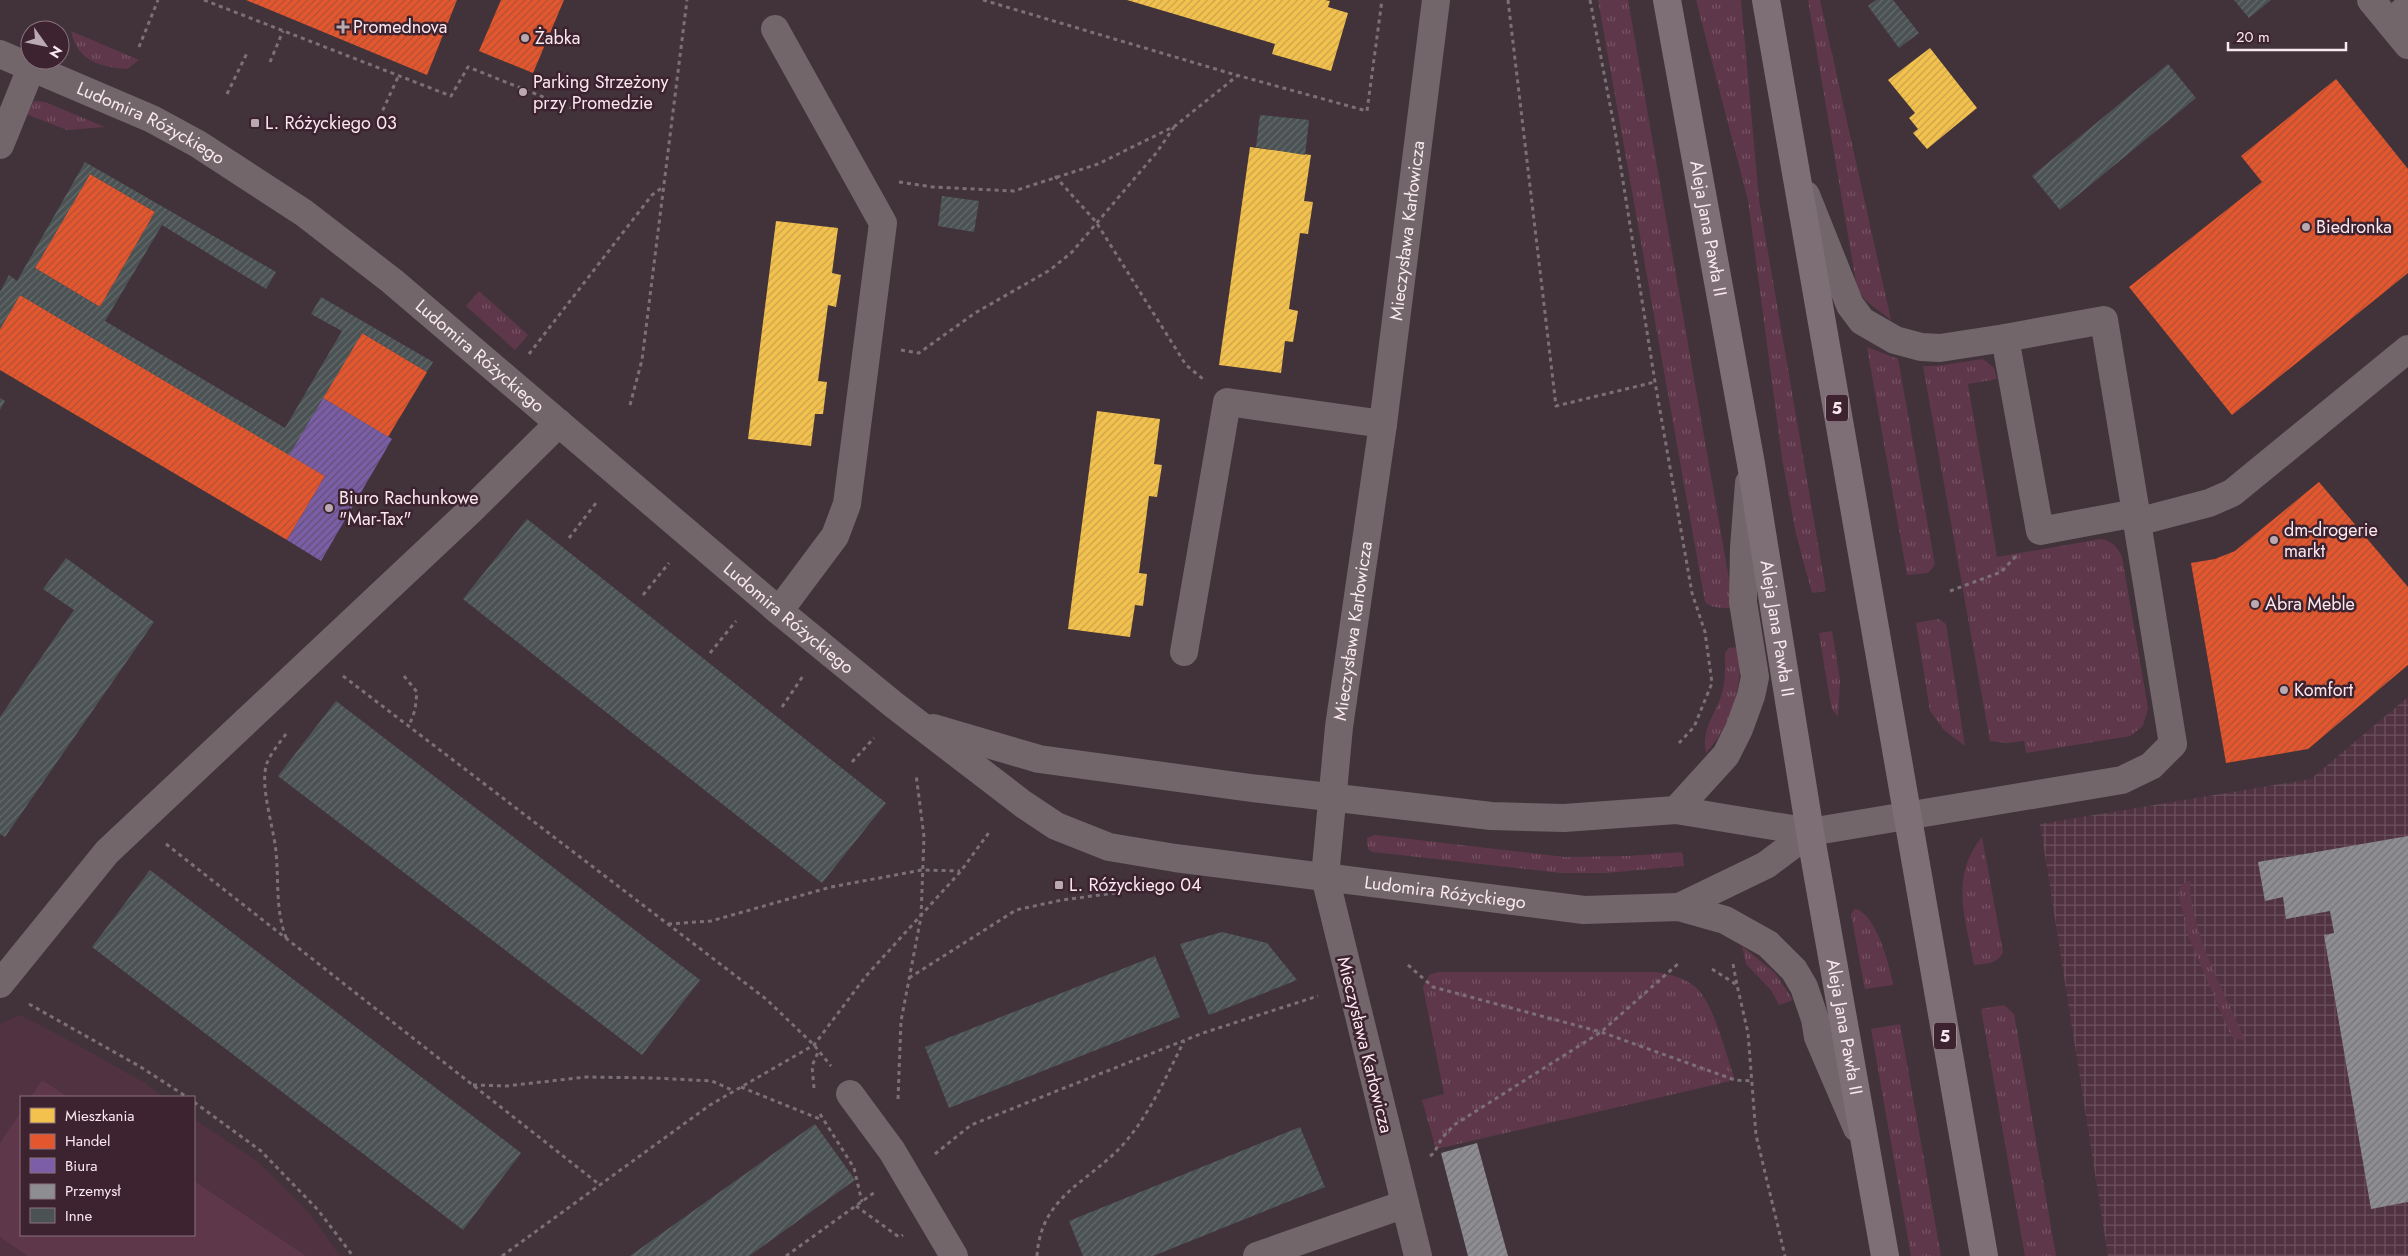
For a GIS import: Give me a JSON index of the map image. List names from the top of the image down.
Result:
{
  "streets": {
    "main road": ["Aleja Jana Pawła II", "5"],
    "street": ["Ludomira Różyckiego", "Mieczysława Karłowicza"]
  },
  "crossings": [
    ["Ludomira Różyckiego", "Aleja Jana Pawła II"],
    ["Ludomira Różyckiego", "Mieczysława Karłowicza"]
  ],
  "places": {
    "health": ["Promednova"],
    "other": [
      "Żabka",
      "Parking Strzeżony przy Promedzie",
      "Biedronka",
      "Biuro Rachunkowe \"Mar-Tax\"",
      "dm-drogerie markt",
      "Abra Meble",
      "Komfort"
    ],
    "transit": ["L. Różyckiego 03", "L. Różyckiego 04"]
  },
  "legend": [
    "Mieszkania",
    "Handel",
    "Biura",
    "Przemysł",
    "Inne"
  ],
  "scale_bar": "20 m",
  "north": "bottom right"
}
